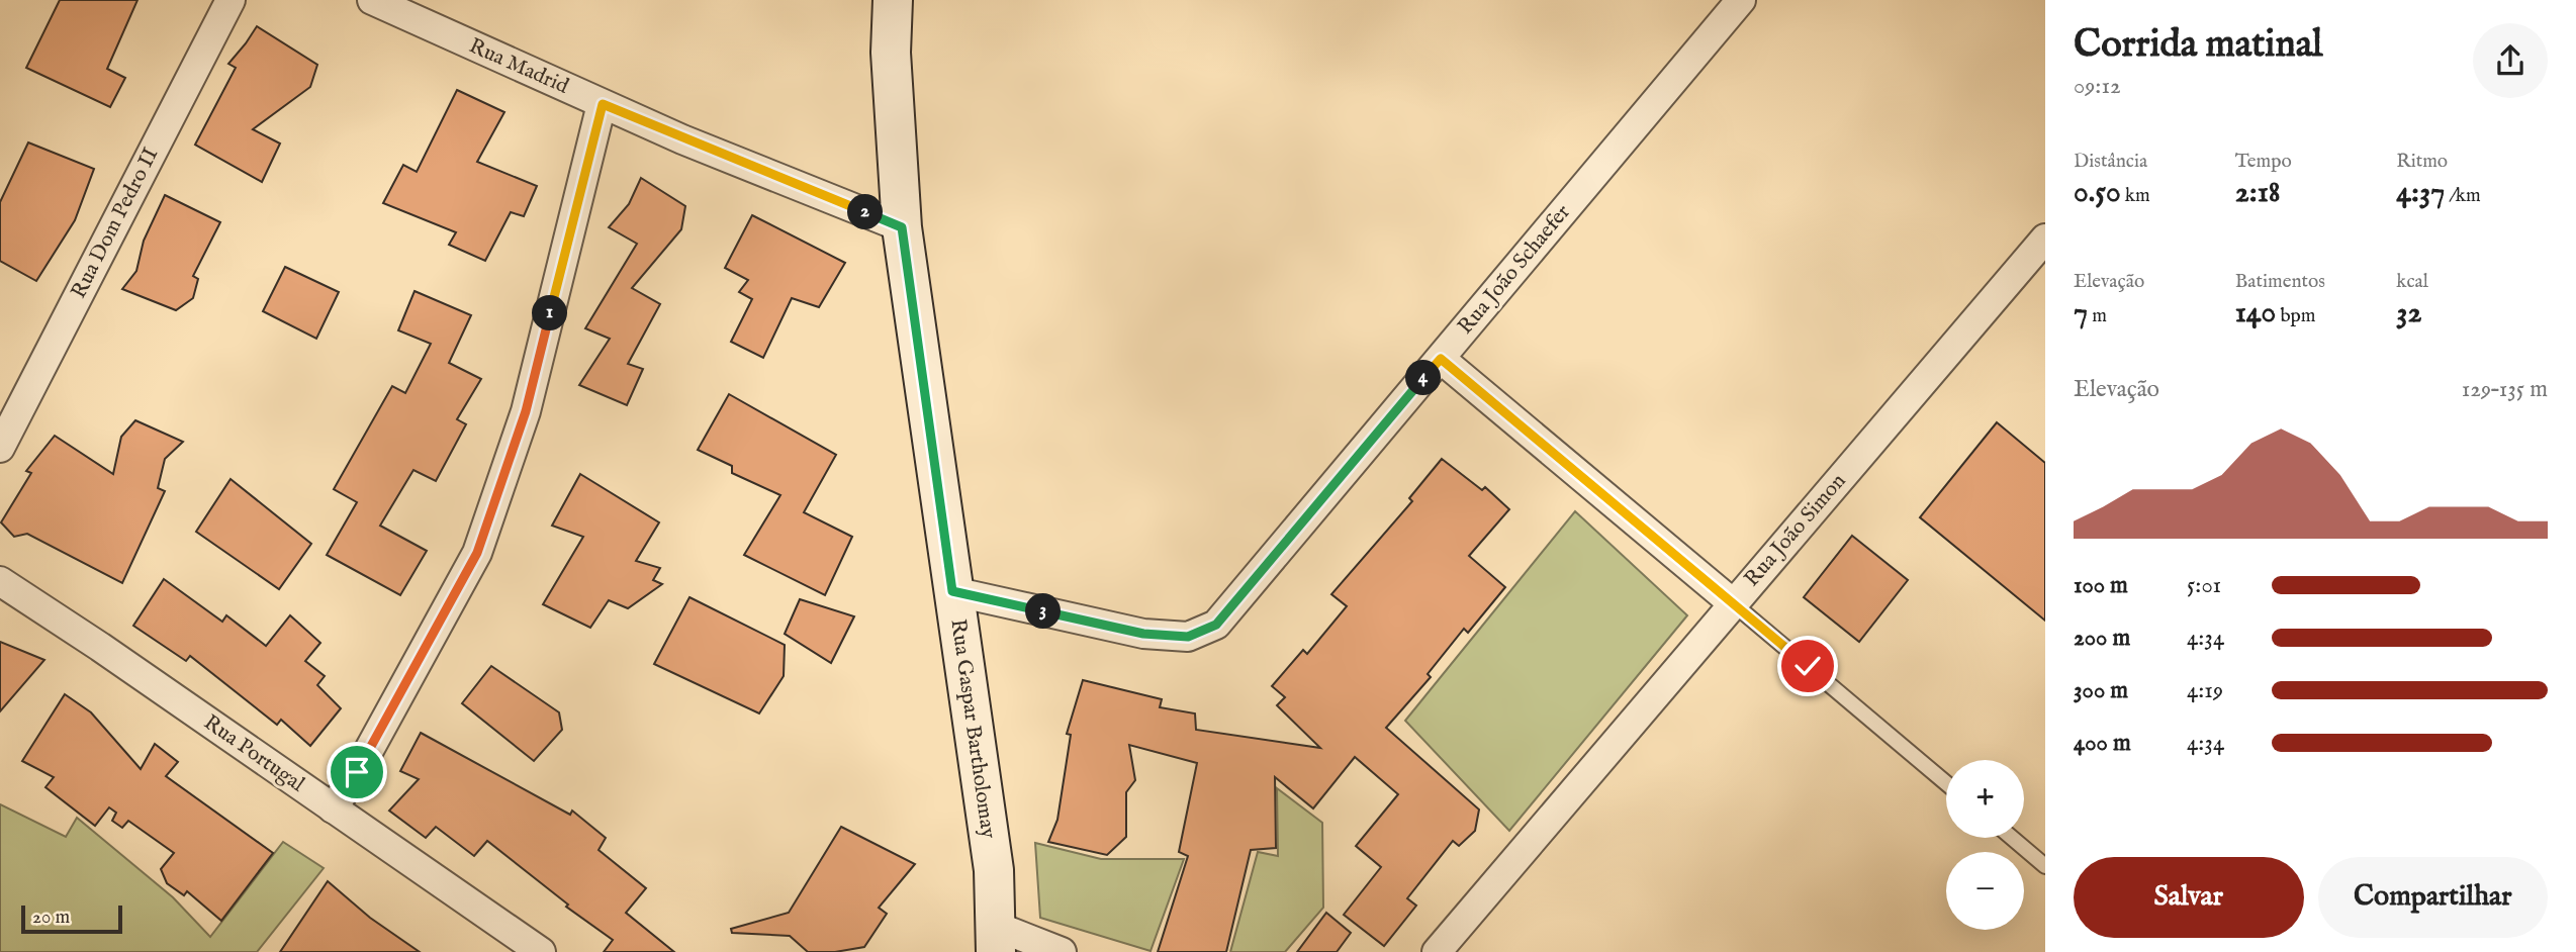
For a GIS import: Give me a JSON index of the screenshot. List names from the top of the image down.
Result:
{
  "streets": {
    "main road": ["Rua Gaspar Bartholomay"],
    "street": [
      "Rua Madrid",
      "Rua Dom Pedro II",
      "Rua João Schaefer",
      "Rua João Simon",
      "Rua Portugal"
    ]
  },
  "crossings": [
    ["Rua Madrid", "Rua Gaspar Bartholomay"],
    ["Rua João Schaefer", "Rua Gaspar Bartholomay"]
  ],
  "scale_bar": "20 m",
  "page": {
    "heading": ["Corrida matinal", "09:12"],
    "stats": [
      ["Distância", "0.50 km"],
      ["Tempo", "2:18"],
      ["Ritmo", "4:37 /km"],
      ["Elevação", "7 m"],
      ["Batimentos", "140 bpm"],
      ["kcal", "32"]
    ],
    "pins": [
      "2",
      "1",
      "4",
      "3"
    ],
    "chart": ["Elevação", "129–135 m"],
    "list": [
      {
        "name": "100 m",
        "note": "5:01"
      },
      {
        "name": "200 m",
        "note": "4:34"
      },
      {
        "name": "300 m",
        "note": "4:19"
      },
      {
        "name": "400 m",
        "note": "4:34"
      }
    ],
    "map_buttons": ["+", "−"],
    "buttons": ["Salvar", "Compartilhar"],
    "scale": "20 m"
  }
}
